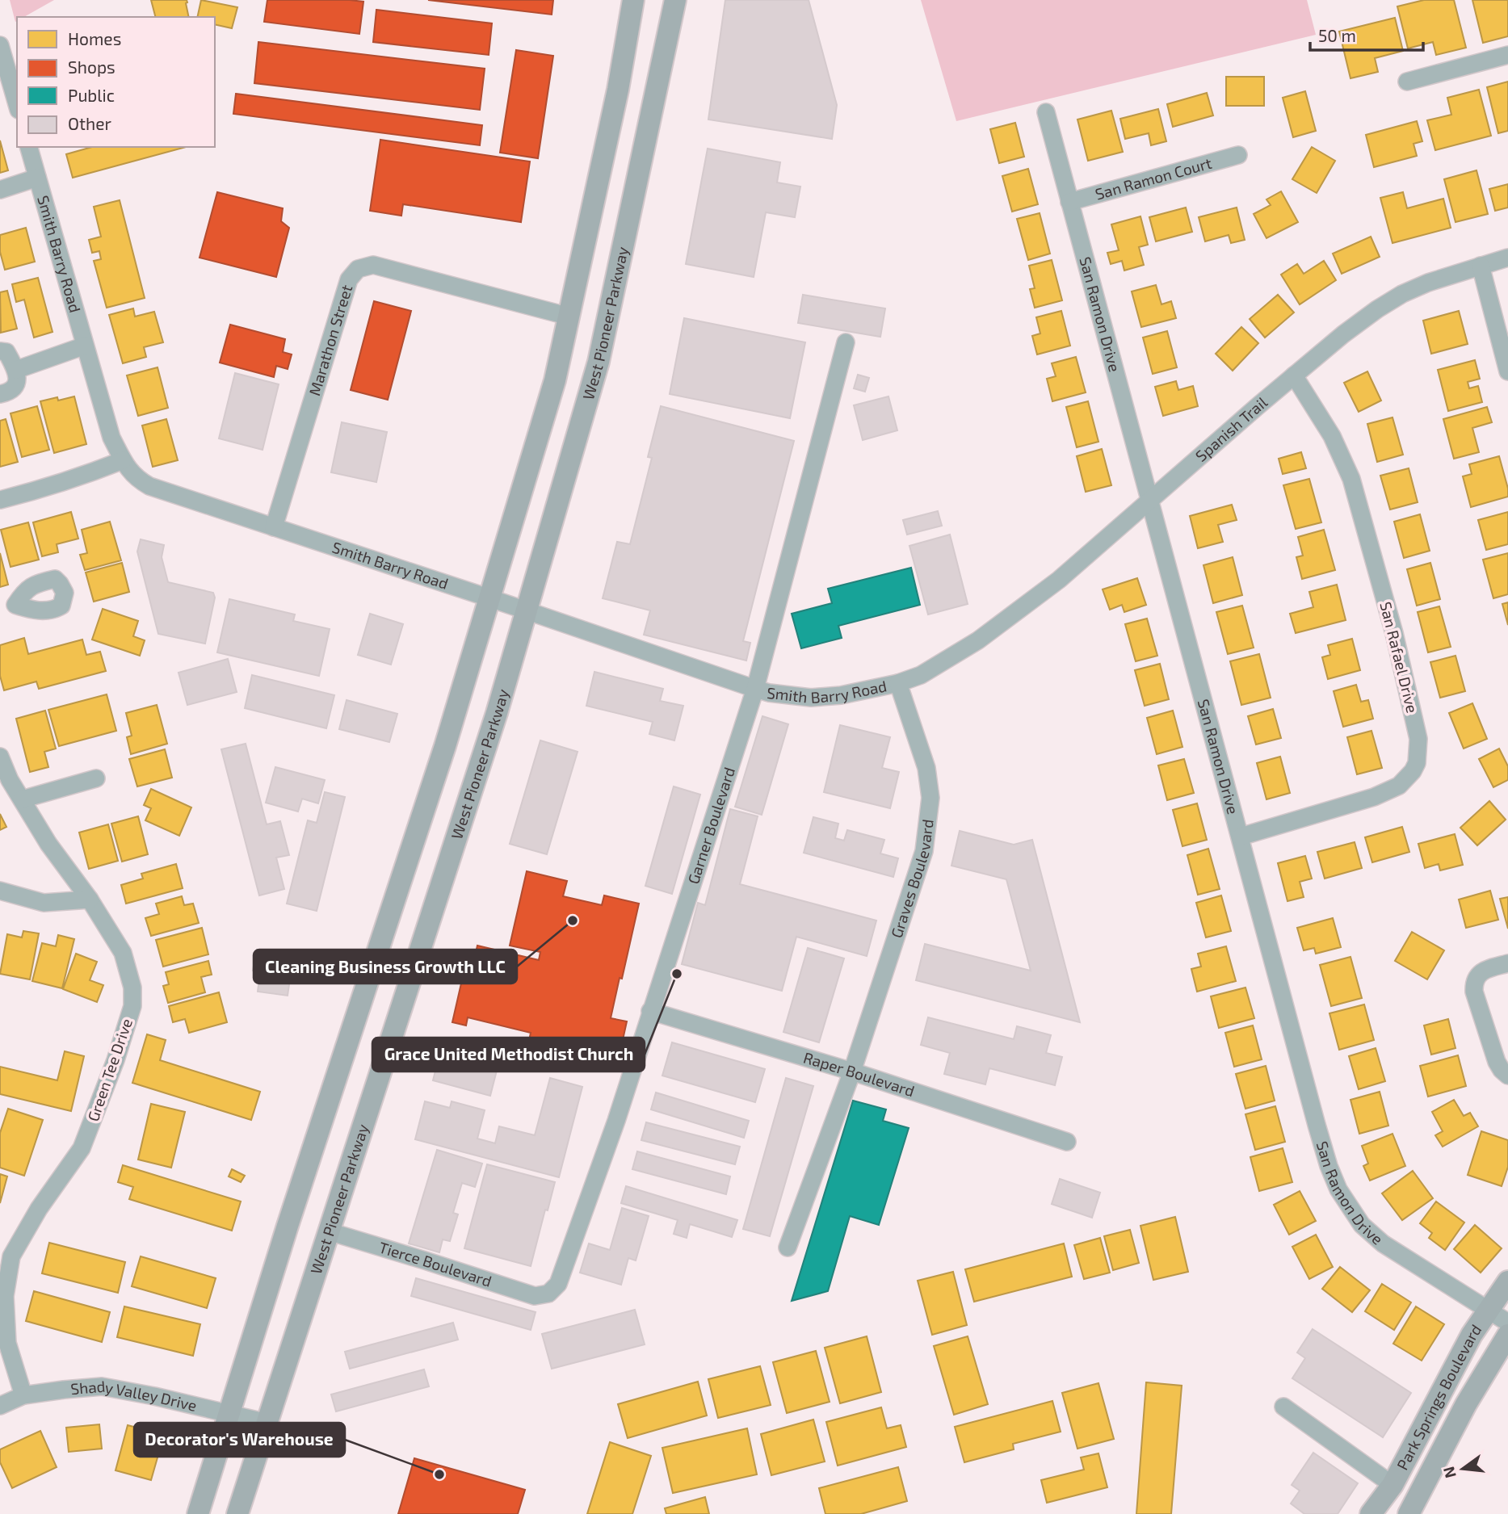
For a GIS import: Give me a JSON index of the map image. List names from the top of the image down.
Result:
{
  "streets": {
    "main road": ["West Pioneer Parkway", "Park Springs Boulevard"],
    "street": [
      "San Ramon Court",
      "Smith Barry Road",
      "San Ramon Drive",
      "Marathon Street",
      "Spanish Trail",
      "San Rafael Drive",
      "Garner Boulevard",
      "Graves Boulevard",
      "Green Tee Drive",
      "Raper Boulevard",
      "Tierce Boulevard",
      "Shady Valley Drive"
    ]
  },
  "crossings": [
    ["San Ramon Court", "San Ramon Drive"],
    ["Smith Barry Road", "West Pioneer Parkway"],
    ["Smith Barry Road", "Marathon Street"],
    ["Smith Barry Road", "Spanish Trail"],
    ["Smith Barry Road", "Garner Boulevard"],
    ["Smith Barry Road", "Graves Boulevard"],
    ["San Ramon Drive", "Spanish Trail"],
    ["San Ramon Drive", "San Rafael Drive"],
    ["San Ramon Drive", "Park Springs Boulevard"],
    ["West Pioneer Parkway", "Tierce Boulevard"],
    ["West Pioneer Parkway", "Shady Valley Drive"],
    ["Spanish Trail", "San Rafael Drive"],
    ["Garner Boulevard", "Raper Boulevard"],
    ["Garner Boulevard", "Tierce Boulevard"],
    ["Graves Boulevard", "Raper Boulevard"],
    ["Green Tee Drive", "Shady Valley Drive"]
  ],
  "places": ["Cleaning Business Growth LLC", "Grace United Methodist Church", "Decorator's Warehouse"],
  "legend": [
    "Homes",
    "Shops",
    "Public",
    "Other"
  ],
  "scale_bar": "50 m",
  "north": "left"
}
